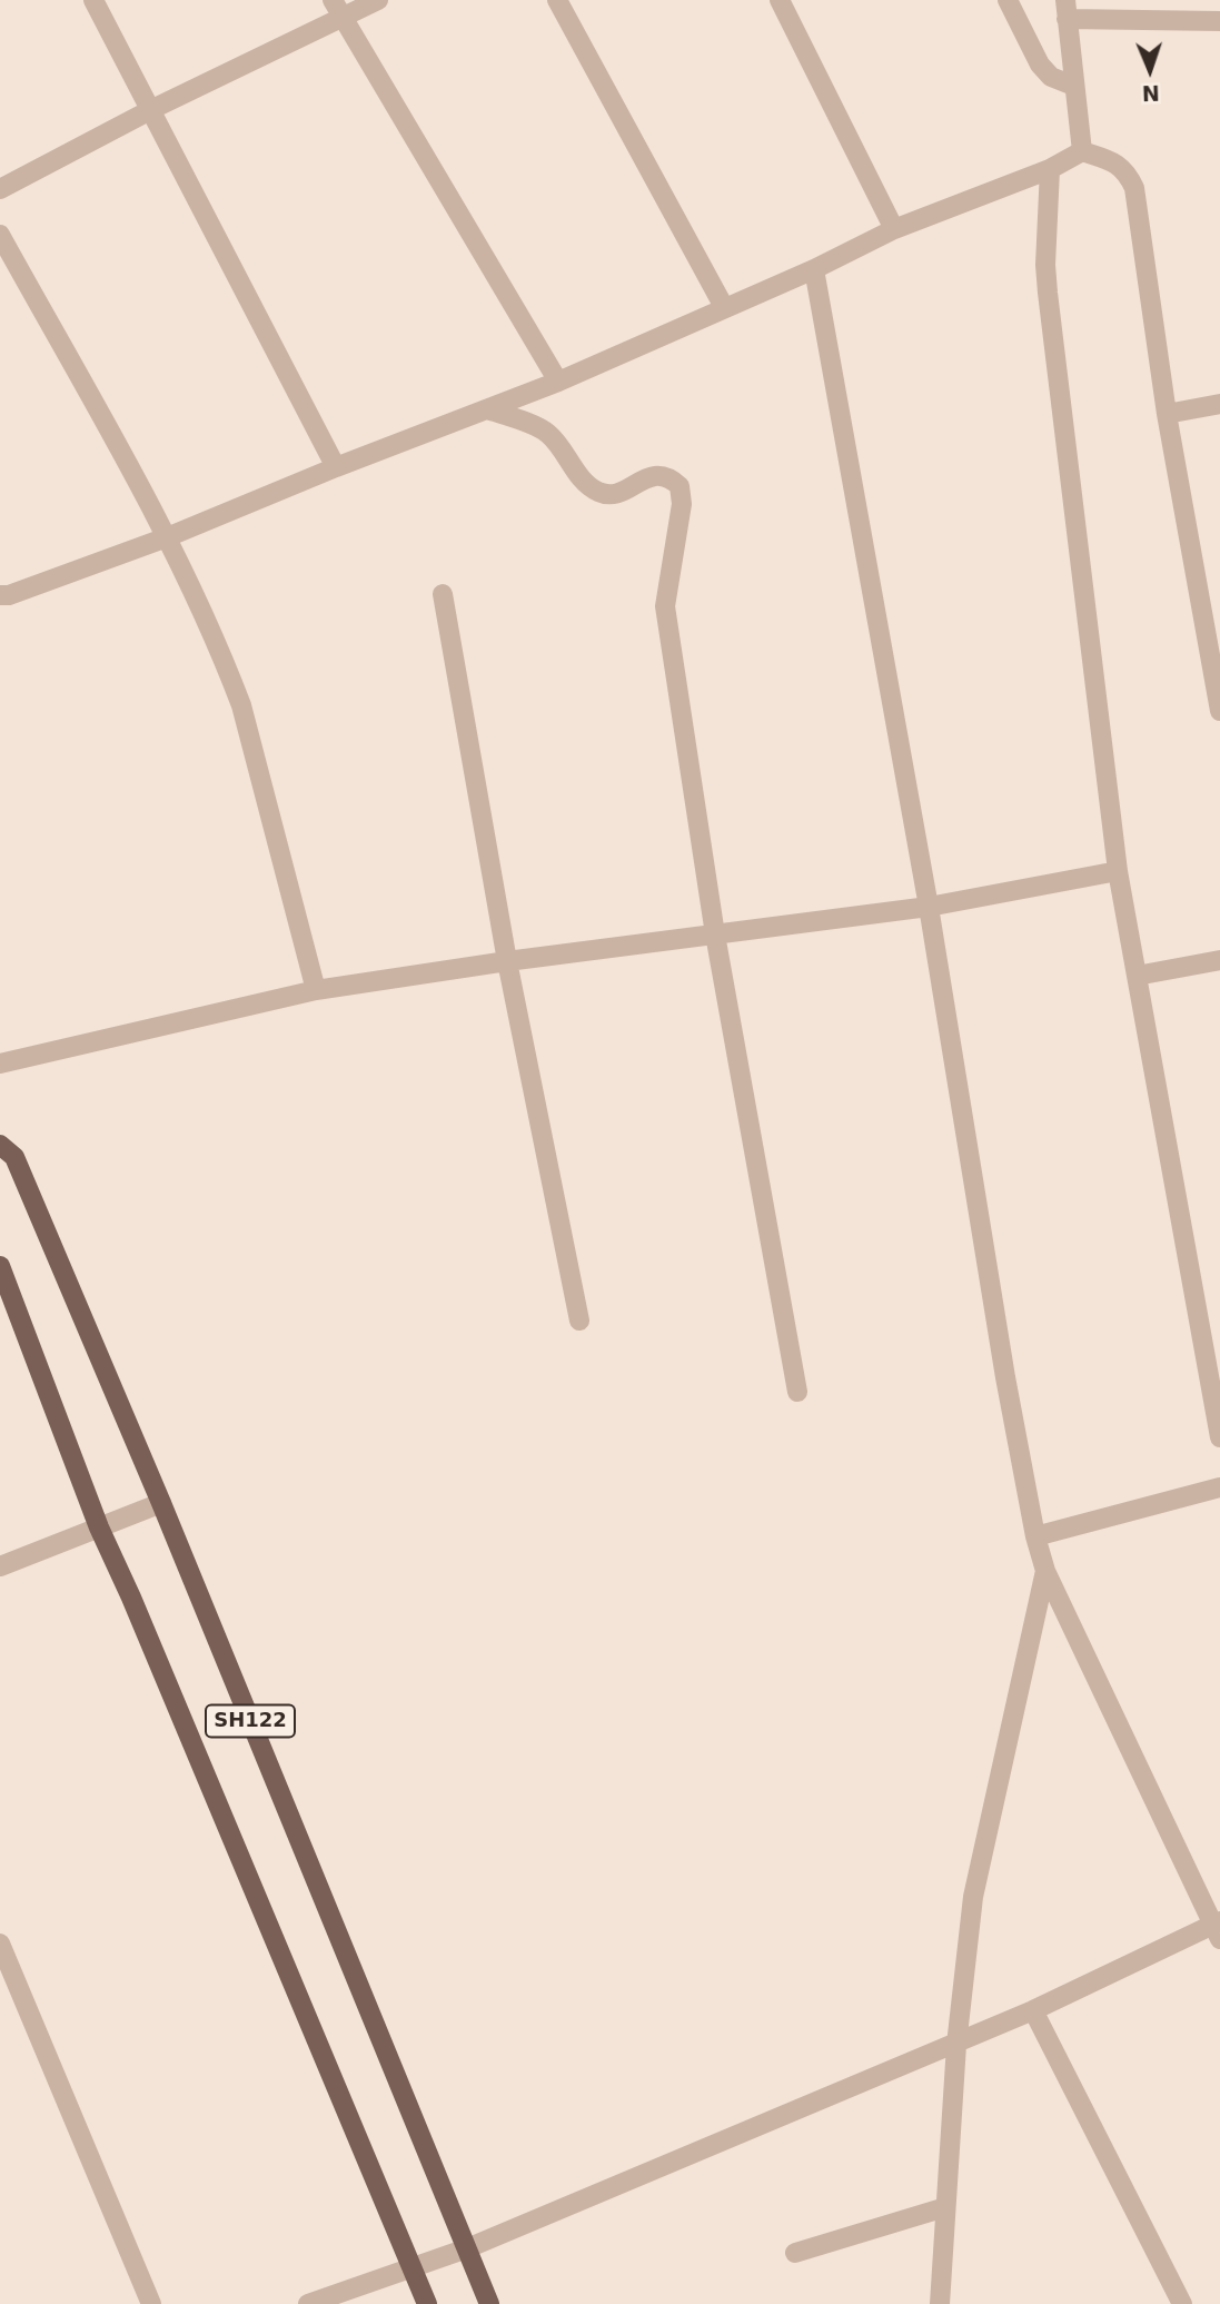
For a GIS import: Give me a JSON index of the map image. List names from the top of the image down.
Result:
{
  "streets": {
    "main road": ["SH122"]
  },
  "north": "bottom"
}
